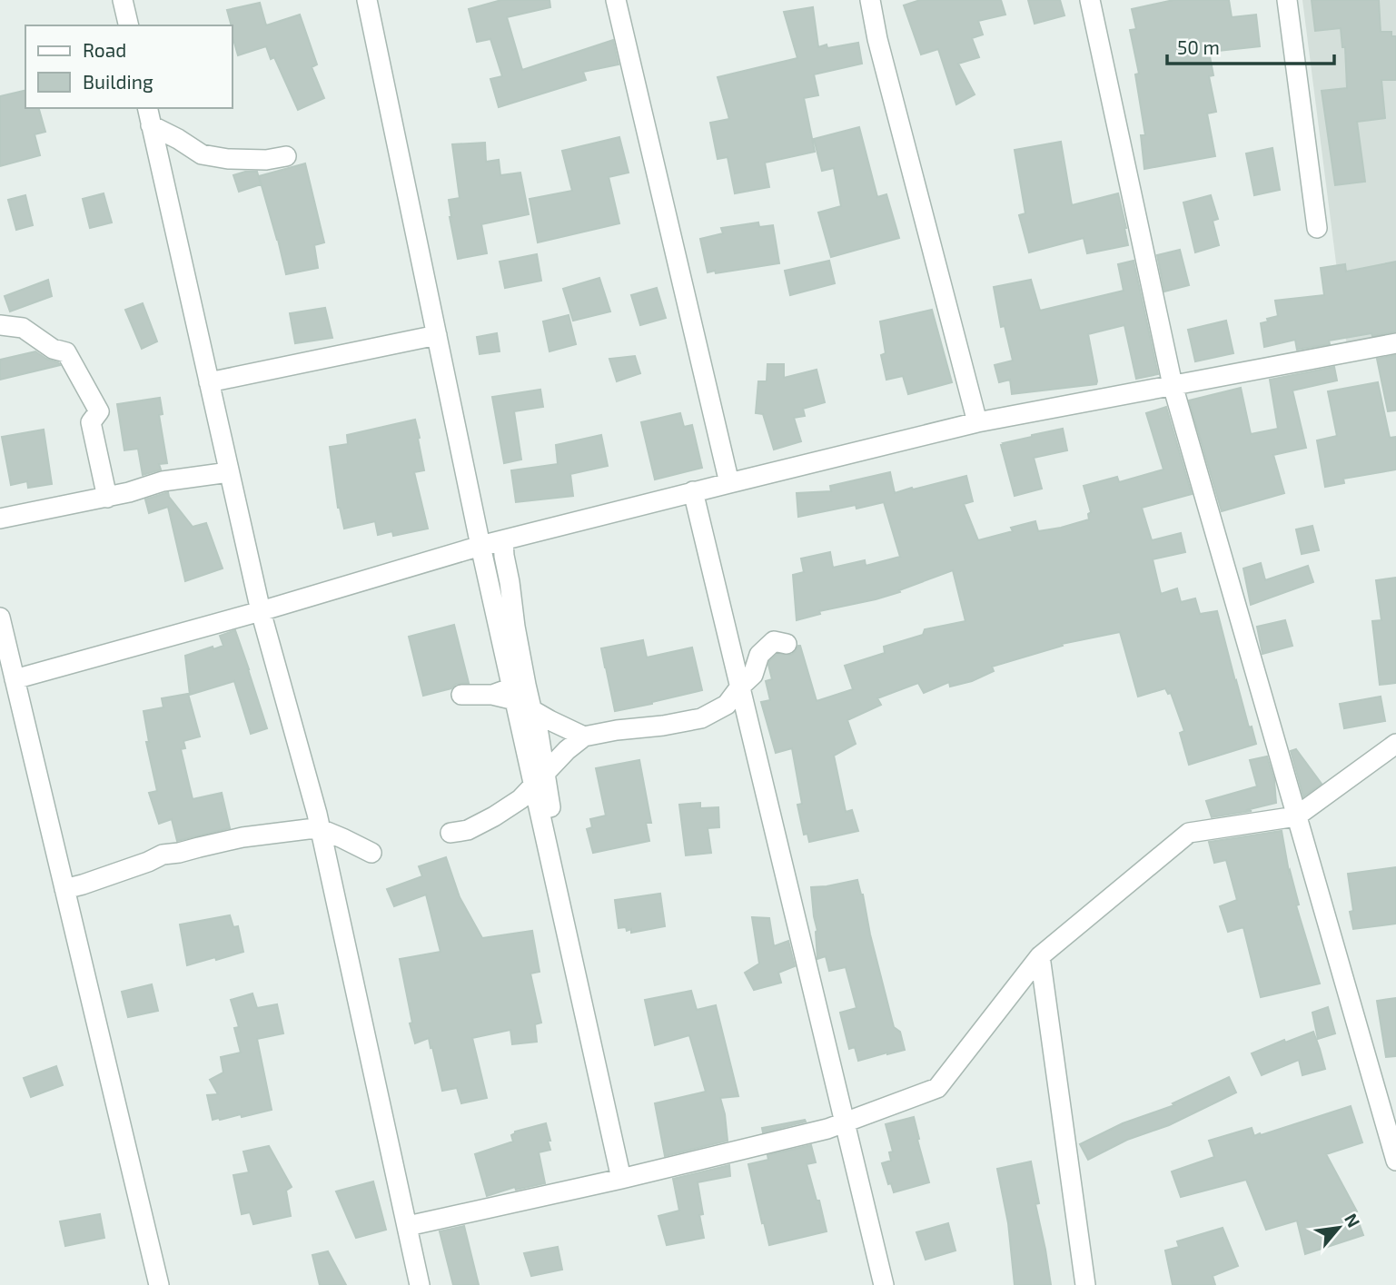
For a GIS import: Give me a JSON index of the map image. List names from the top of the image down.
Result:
{
  "legend": ["Road", "Building"],
  "scale_bar": "50 m",
  "north": "top right"
}
